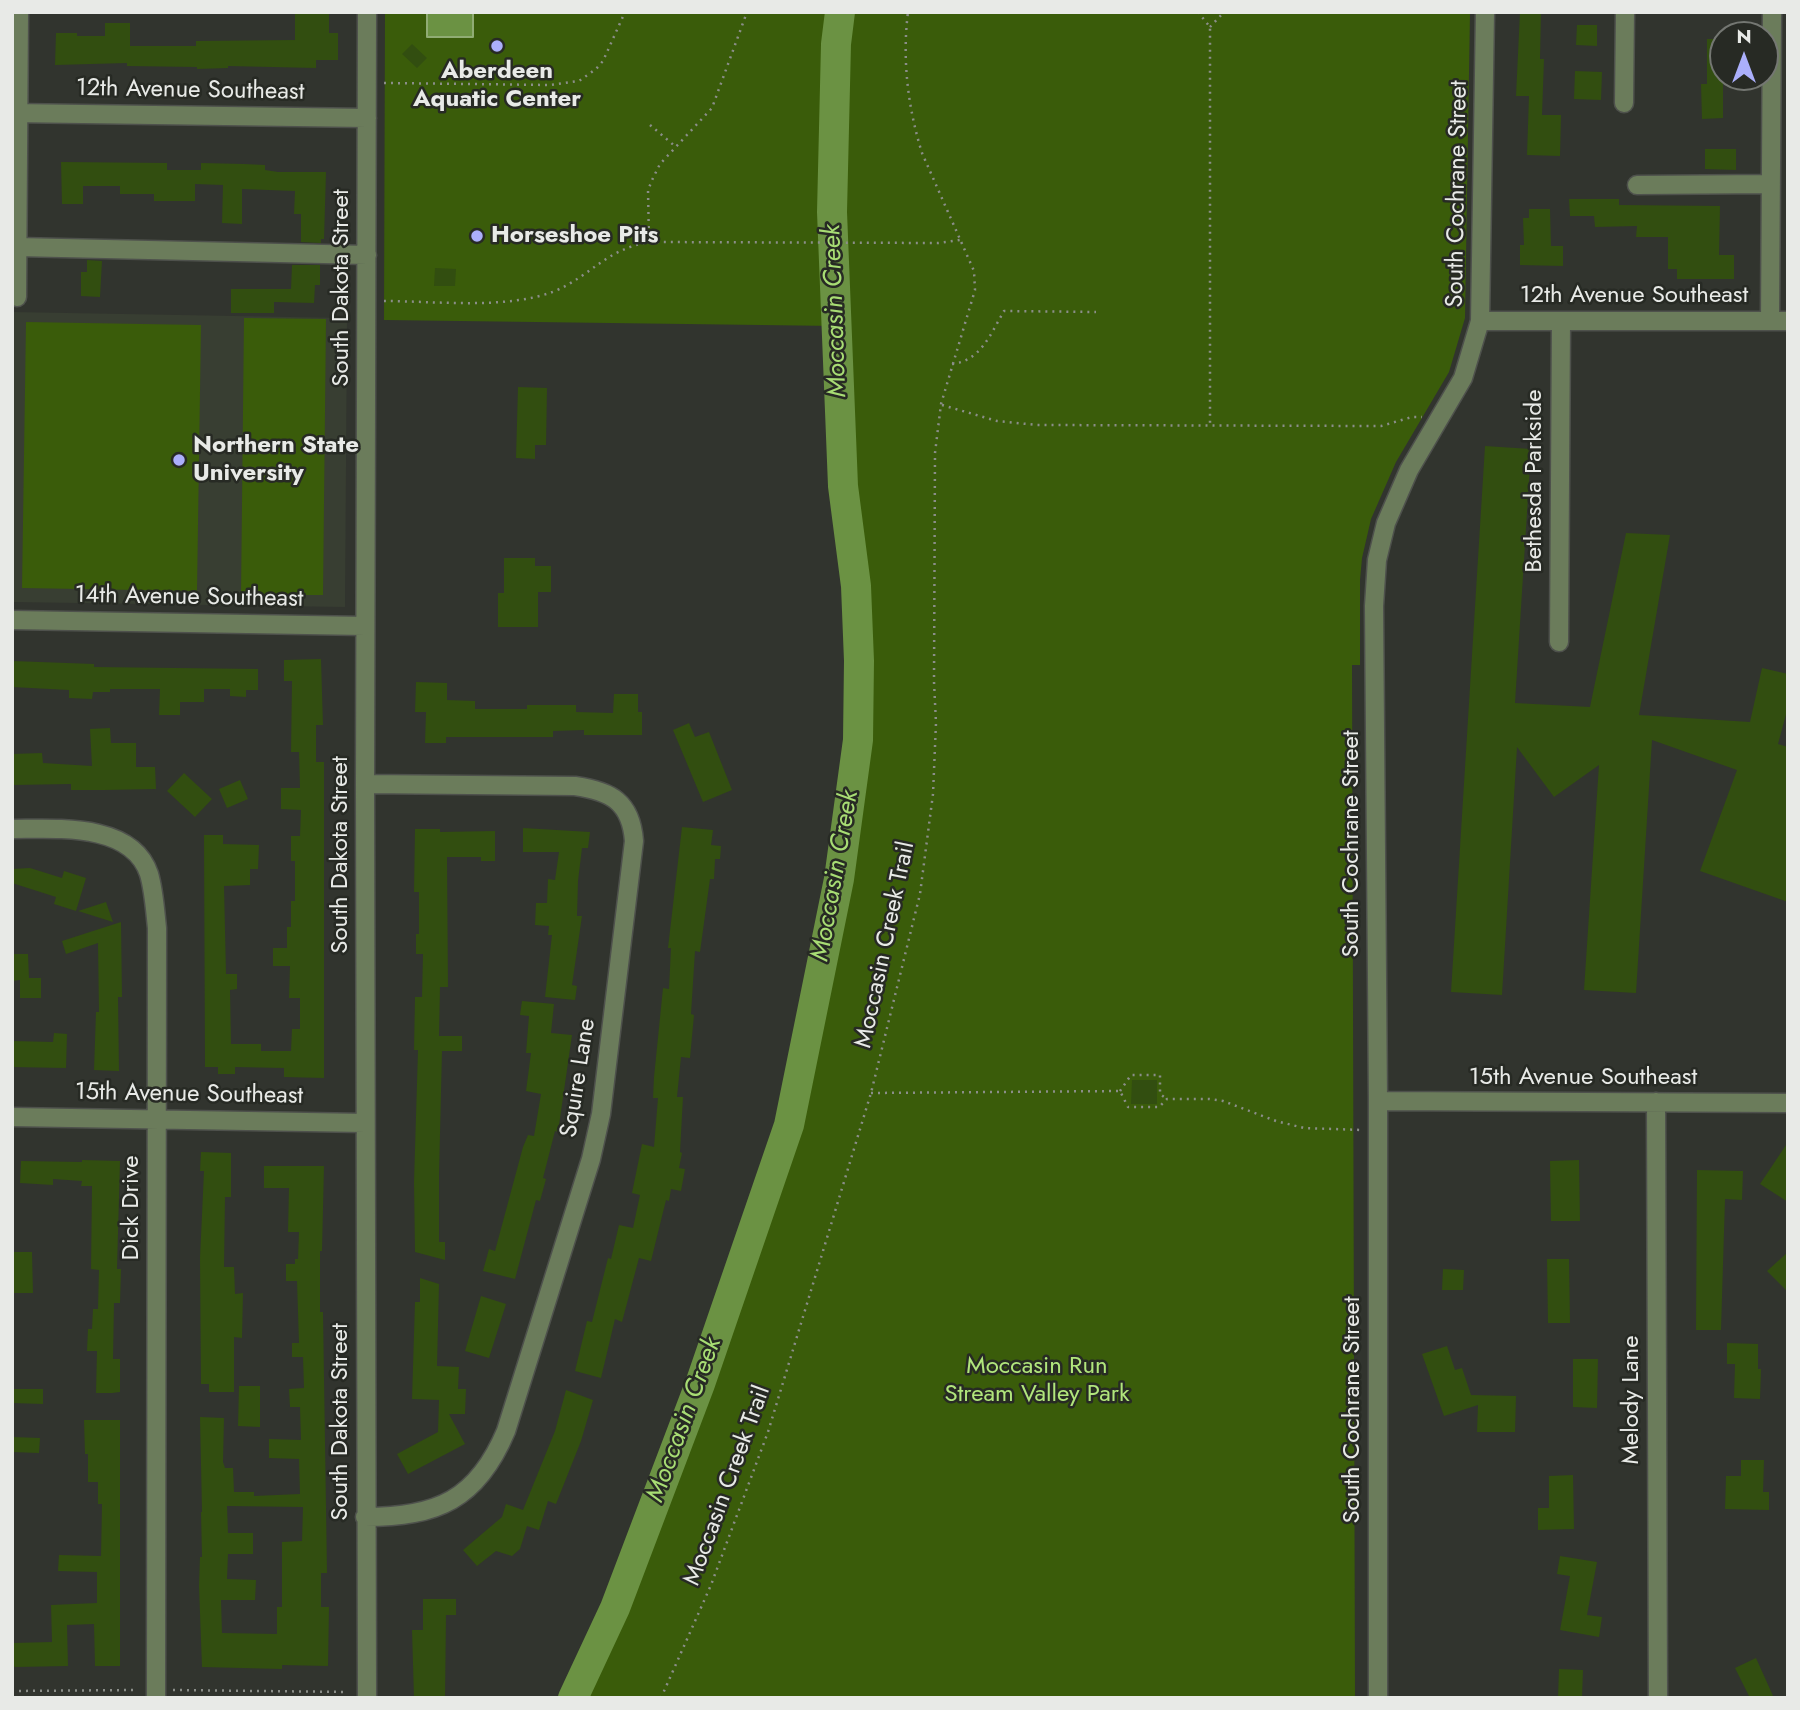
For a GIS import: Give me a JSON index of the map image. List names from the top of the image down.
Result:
{
  "streets": {
    "street": [
      "12th Avenue Southeast",
      "South Cochrane Street",
      "South Dakota Street",
      "Bethesda Parkside",
      "14th Avenue Southeast",
      "Squire Lane",
      "15th Avenue Southeast",
      "Dick Drive",
      "Melody Lane"
    ],
    "path": ["Moccasin Creek Trail"]
  },
  "crossings": [
    ["12th Avenue Southeast", "South Cochrane Street"],
    ["12th Avenue Southeast", "South Dakota Street"],
    ["12th Avenue Southeast", "Bethesda Parkside"],
    ["South Cochrane Street", "15th Avenue Southeast"],
    ["South Dakota Street", "14th Avenue Southeast"],
    ["South Dakota Street", "Squire Lane"],
    ["South Dakota Street", "15th Avenue Southeast"],
    ["15th Avenue Southeast", "Dick Drive"],
    ["15th Avenue Southeast", "Melody Lane"]
  ],
  "water": ["Moccasin Creek"],
  "parks": ["Moccasin Run Stream Valley Park"],
  "places": ["Aberdeen Aquatic Center", "Horseshoe Pits", "Northern State University"],
  "north": "top"
}
